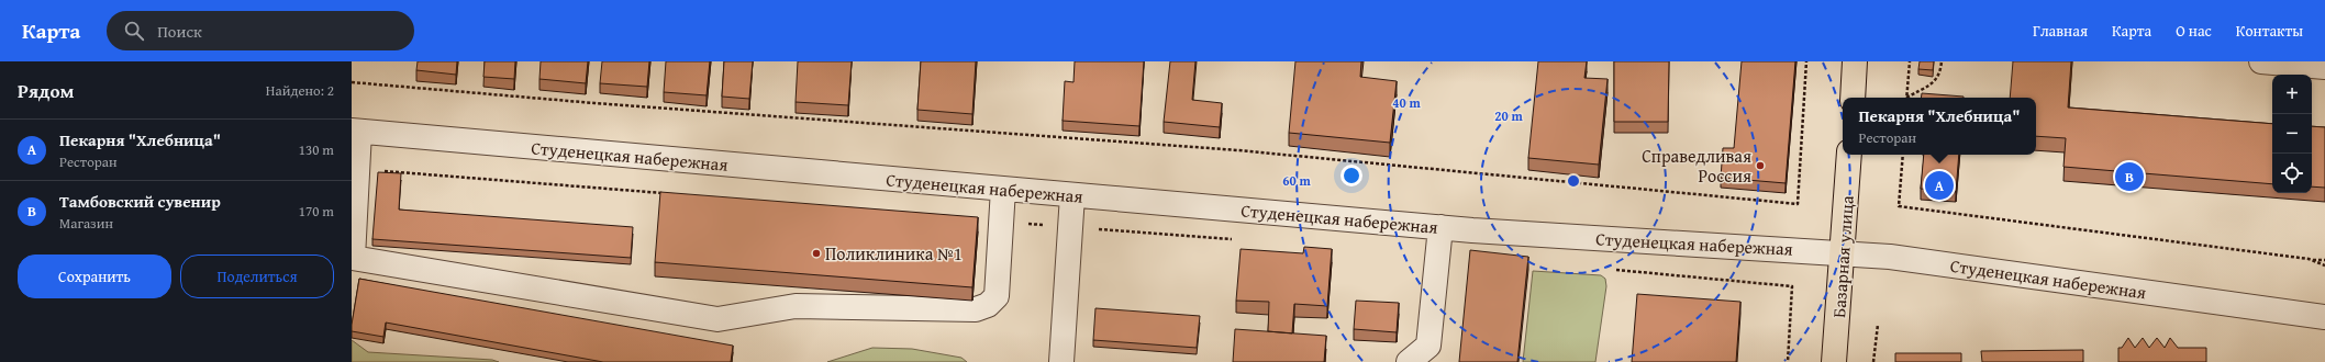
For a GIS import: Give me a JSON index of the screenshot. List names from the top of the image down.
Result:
{
  "streets": {
    "main road": ["Базарная улица"],
    "street": ["Студенецкая набережная"]
  },
  "crossings": [
    ["Студенецкая набережная", "Базарная улица"]
  ],
  "places": ["Справедливая Россия", "Поликлиника №1"],
  "page": {
    "header": "Карта",
    "search": "Поиск",
    "nav": [
      "Главная",
      "Карта",
      "О нас",
      "Контакты"
    ],
    "heading": ["Рядом", "Найдено: 2"],
    "map_buttons": ["+", "−"],
    "popup": ["Пекарня \"Хлебница\"", "Ресторан"],
    "list": [
      {
        "mark": "A",
        "name": "Пекарня \"Хлебница\"",
        "note": "Ресторан",
        "value": "130 m"
      },
      {
        "mark": "B",
        "name": "Тамбовский сувенир",
        "note": "Магазин",
        "value": "170 m"
      }
    ],
    "pins": ["B", "A"],
    "buttons": ["Сохранить", "Поделиться"]
  },
  "rings": ["40 m", "20 m", "60 m"]
}
